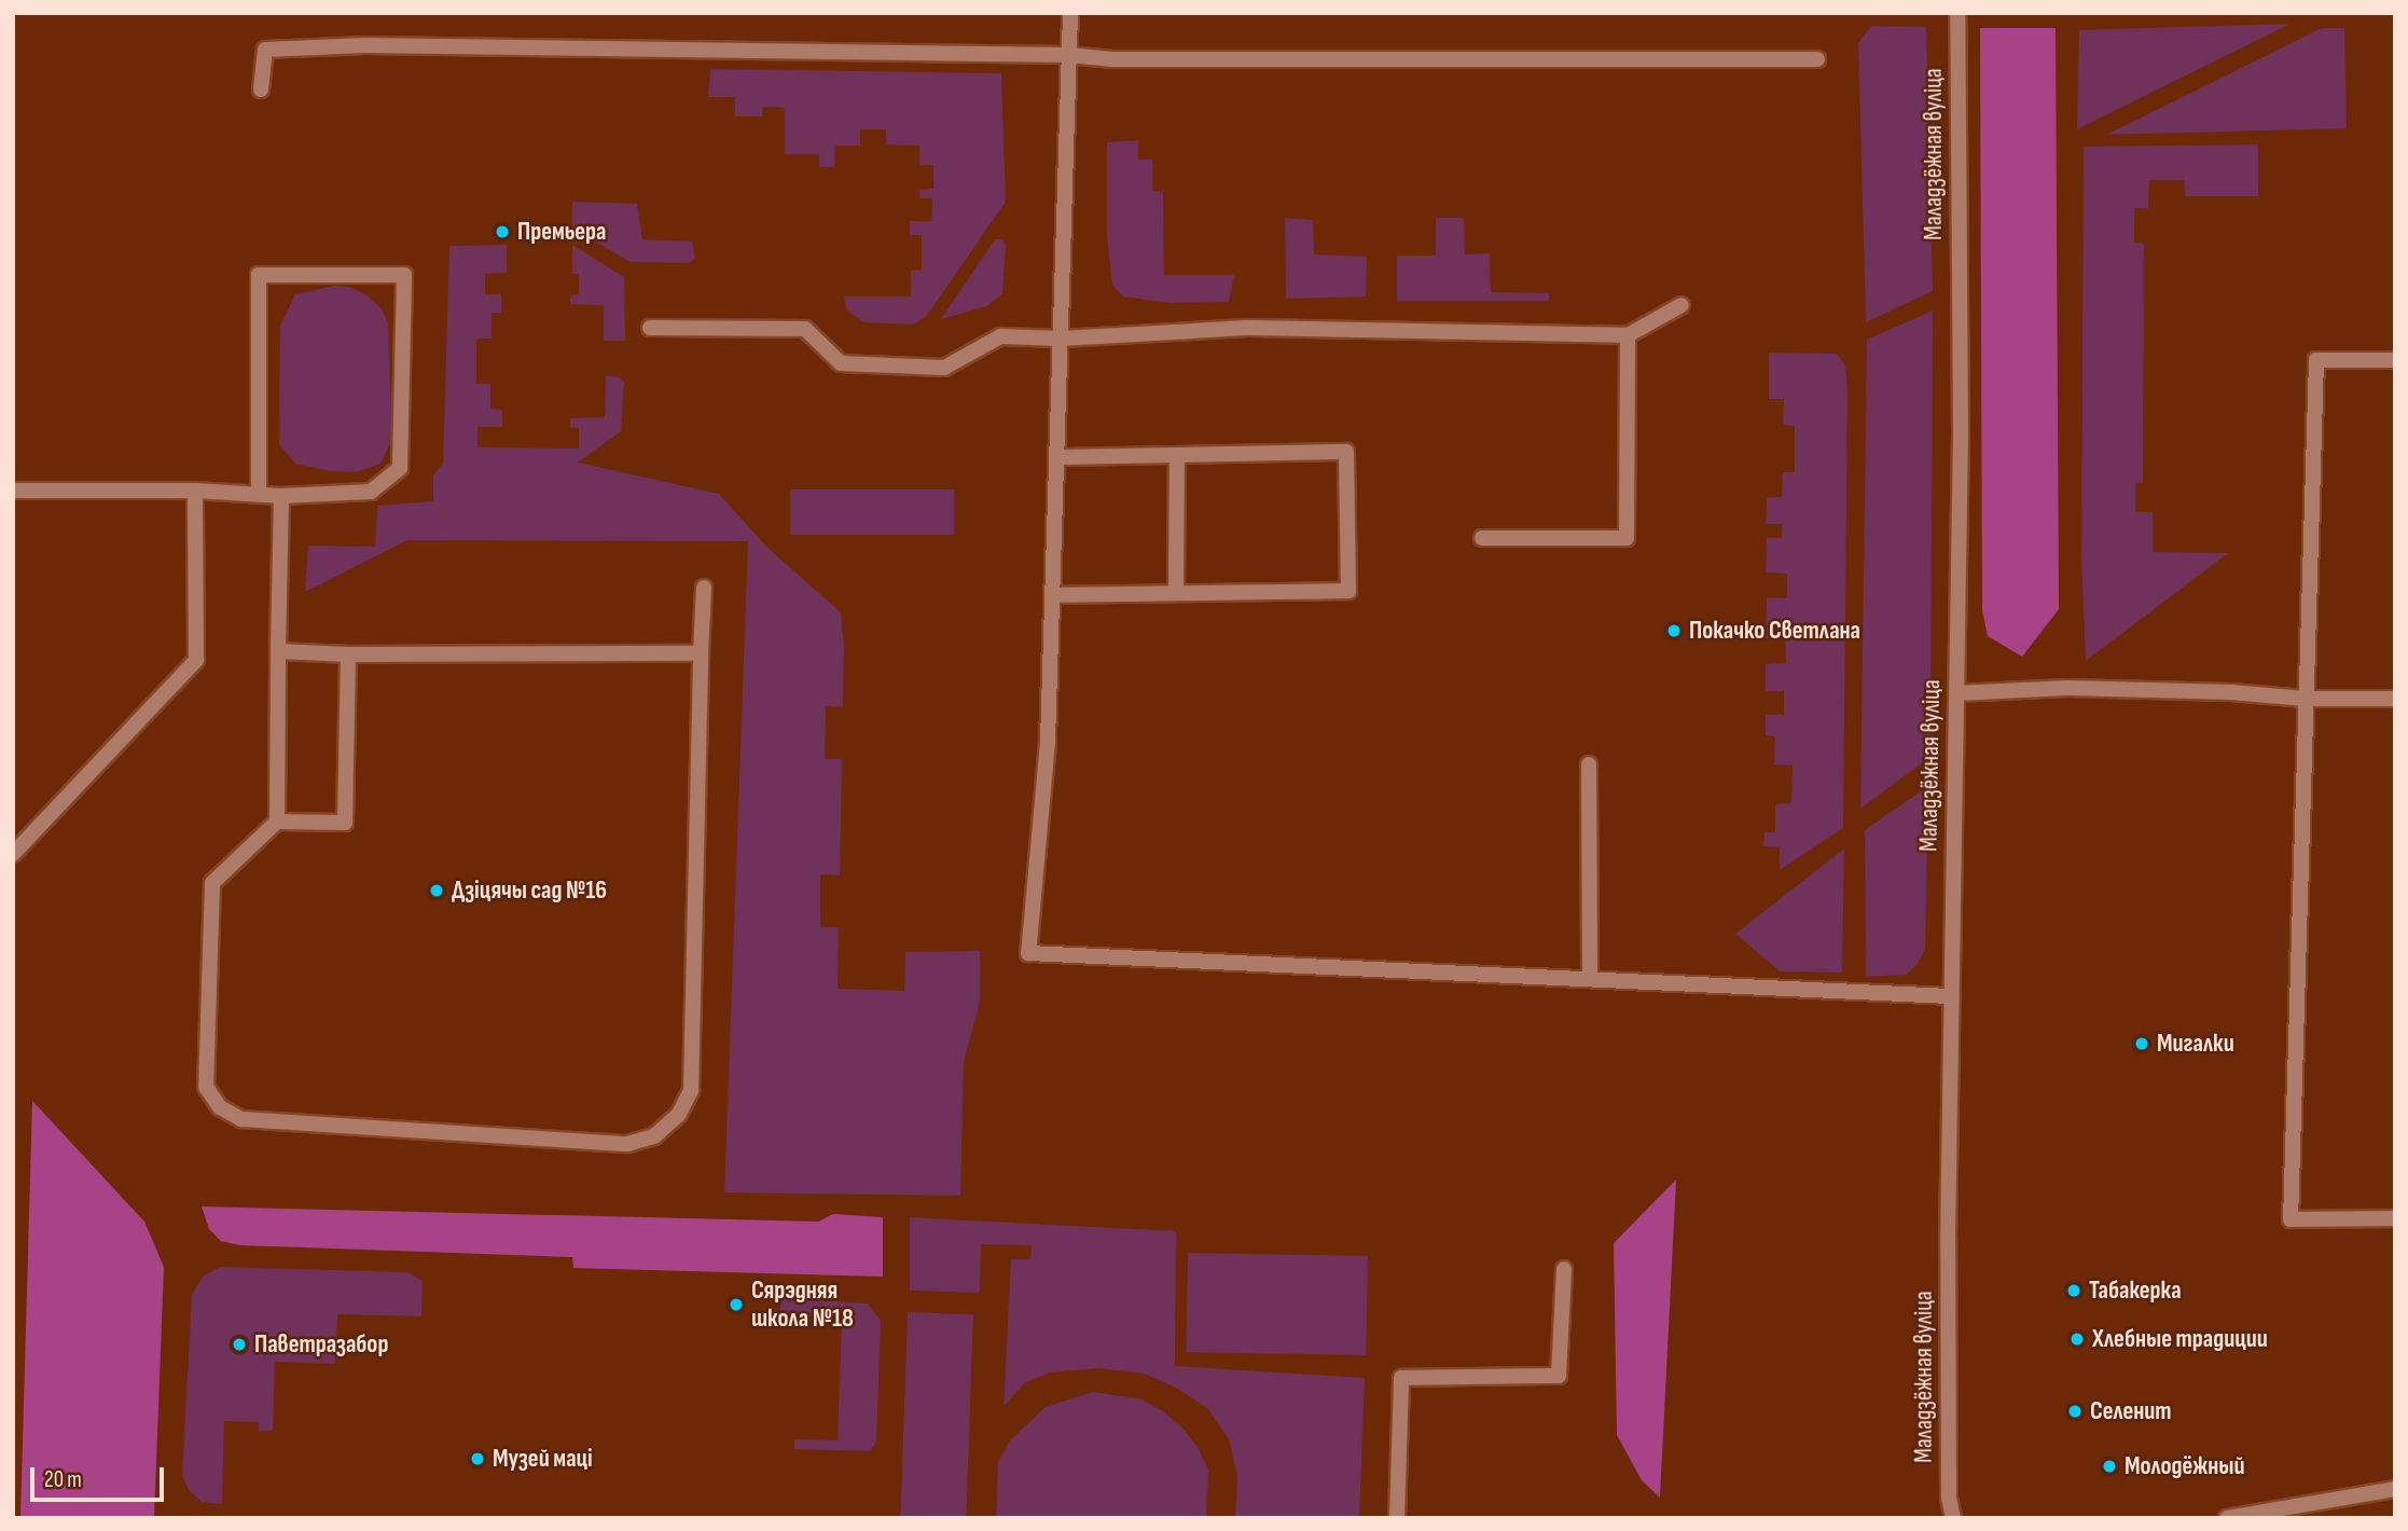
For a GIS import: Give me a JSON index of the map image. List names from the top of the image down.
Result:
{
  "streets": {
    "street": ["Маладзёжная вуліца"]
  },
  "places": [
    "Премьера",
    "Покачко Светлана",
    "Дзіцячы сад №16",
    "Мигалки",
    "Табакерка",
    "Сярэдняя школа №18",
    "Хлебные традиции",
    "Паветразабор",
    "Селенит",
    "Музей маці",
    "Молодёжный"
  ],
  "scale_bar": "20 m"
}
